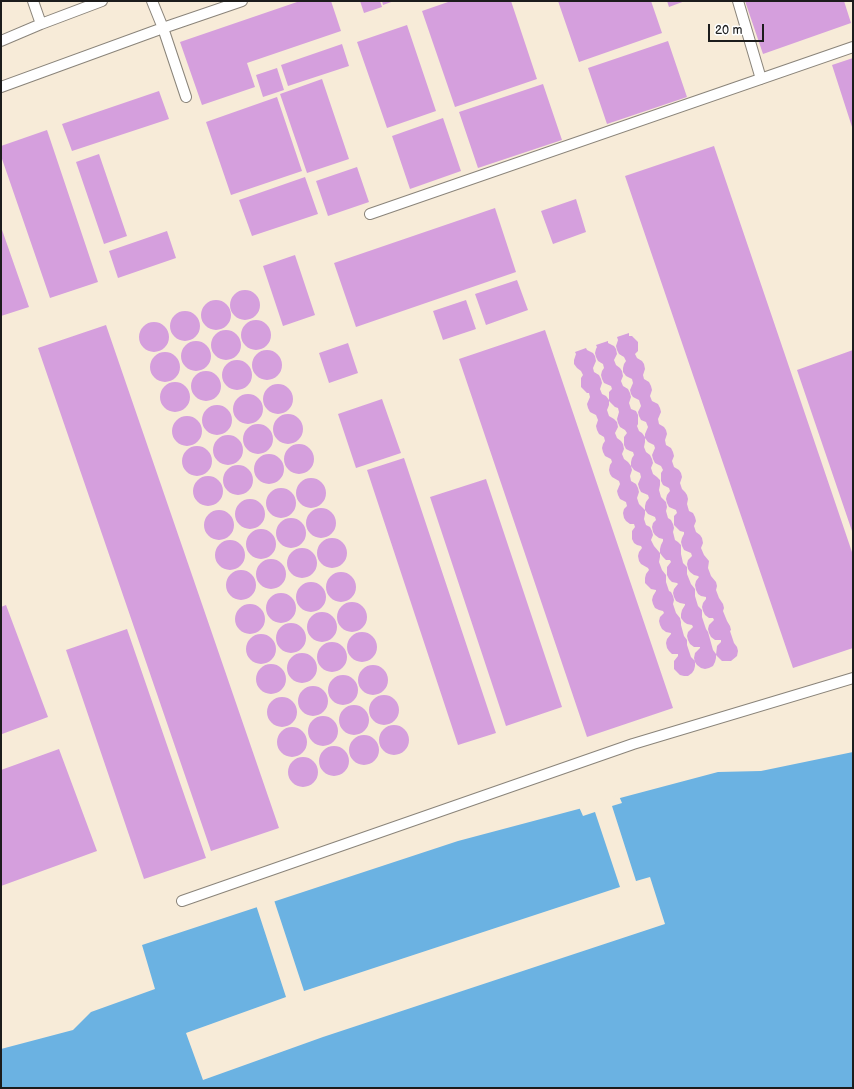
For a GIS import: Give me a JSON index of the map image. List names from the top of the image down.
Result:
{
  "scale_bar": "20 m"
}
